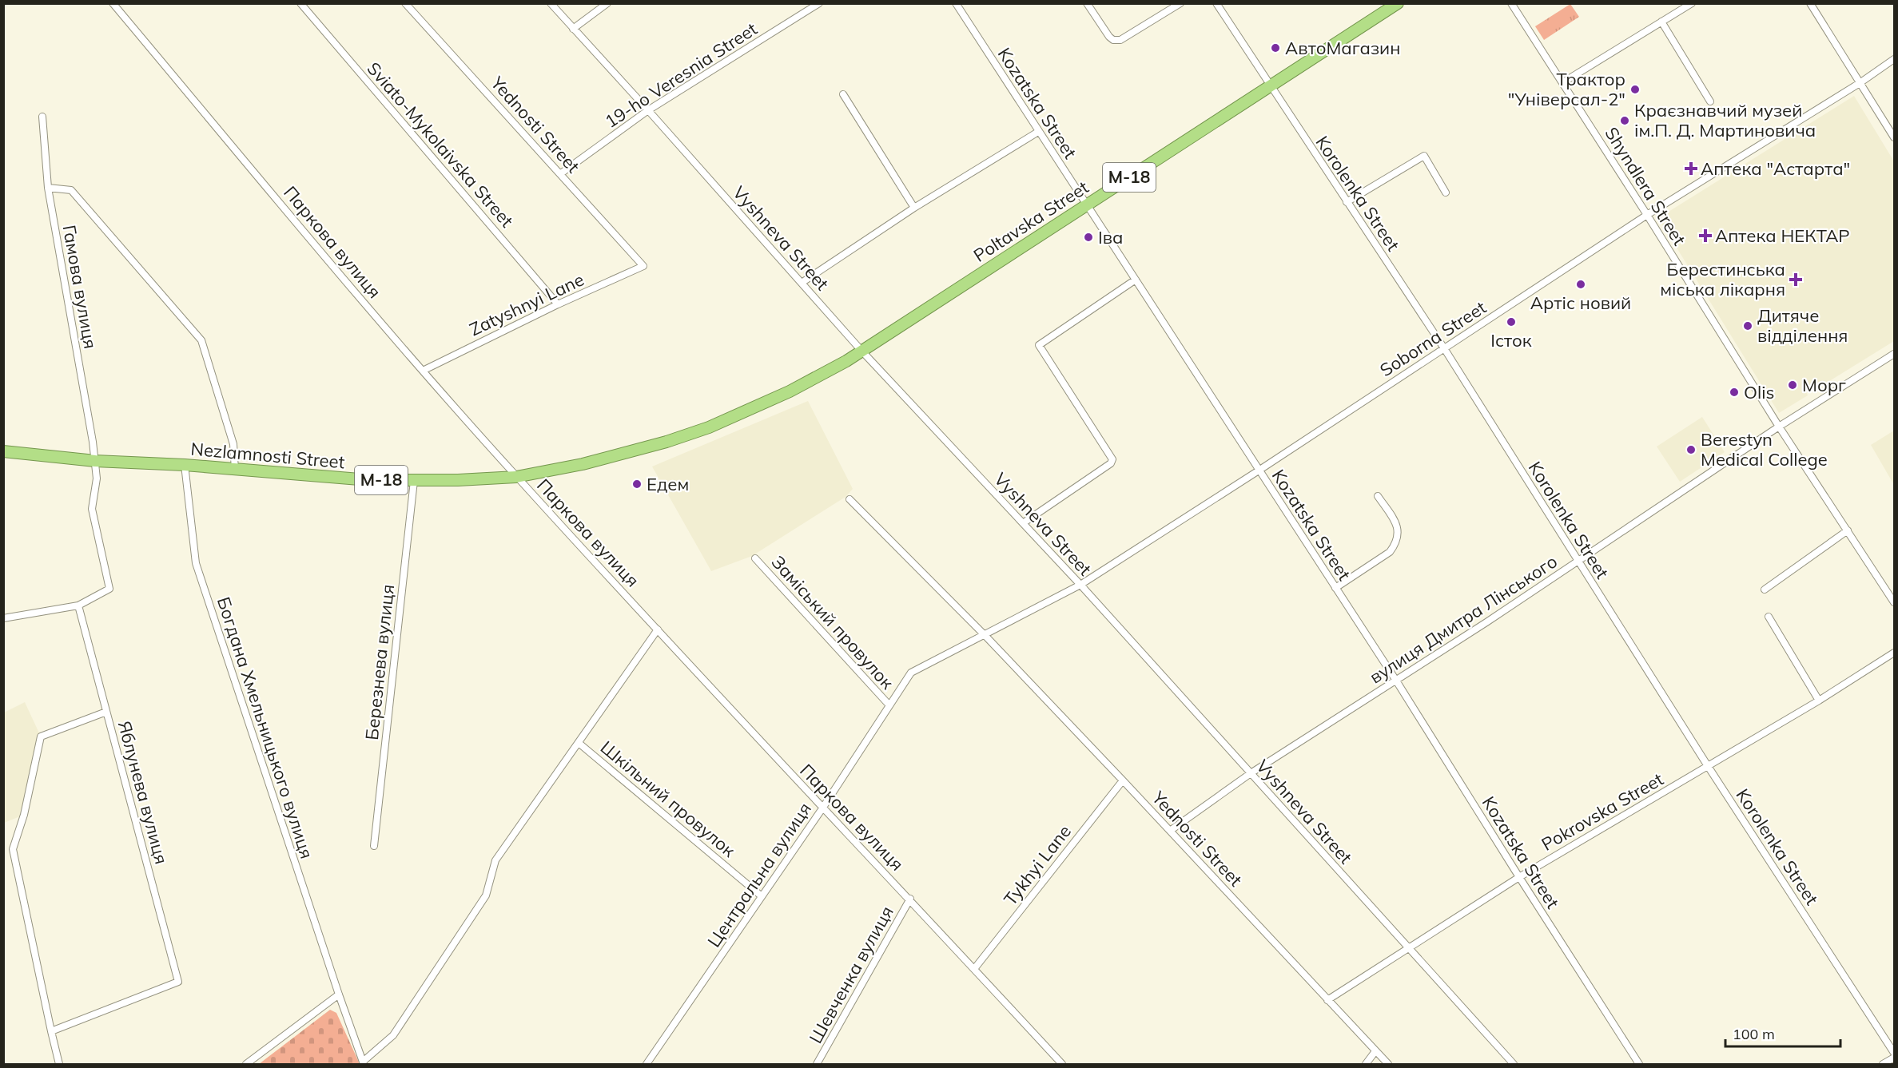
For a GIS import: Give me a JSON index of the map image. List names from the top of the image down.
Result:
{
  "streets": {
    "highway": ["М-18", "Poltavska Street", "Nezlamnosti Street"],
    "street": [
      "19-ho Veresnia Street",
      "Kozatska Street",
      "Yednosti Street",
      "Sviato-Mykolaivska Street",
      "Shyndlera Street",
      "Korolenka Street",
      "Vyshneva Street",
      "Паркова вулиця",
      "Гамова вулиця",
      "Zatyshnyi Lane",
      "Soborna Street",
      "вулиця Дмитра Лінського",
      "Заміський провулок",
      "Березнева вулиця",
      "Богдана Хмельницького вулиця",
      "Яблунева вулиця",
      "Шкільний провулок",
      "Pokrovska Street",
      "Tykhyi Lane",
      "Центральна вулиця",
      "Шевченка вулиця"
    ]
  },
  "crossings": [
    ["19-ho Veresnia Street", "Yednosti Street"],
    ["19-ho Veresnia Street", "Vyshneva Street"],
    ["Kozatska Street", "Poltavska Street"],
    ["Kozatska Street", "Soborna Street"],
    ["Kozatska Street", "вулиця Дмитра Лінського"],
    ["Kozatska Street", "Pokrovska Street"],
    ["Yednosti Street", "Zatyshnyi Lane"],
    ["Yednosti Street", "Soborna Street"],
    ["Yednosti Street", "вулиця Дмитра Лінського"],
    ["Yednosti Street", "Pokrovska Street"],
    ["Yednosti Street", "Tykhyi Lane"],
    ["Yednosti Street", "Центральна вулиця"],
    ["Sviato-Mykolaivska Street", "Zatyshnyi Lane"],
    ["Shyndlera Street", "Soborna Street"],
    ["Shyndlera Street", "вулиця Дмитра Лінського"],
    ["Korolenka Street", "Poltavska Street"],
    ["Korolenka Street", "Soborna Street"],
    ["Korolenka Street", "вулиця Дмитра Лінського"],
    ["Korolenka Street", "Pokrovska Street"],
    ["Poltavska Street", "Vyshneva Street"],
    ["Poltavska Street", "Nezlamnosti Street"],
    ["Vyshneva Street", "Soborna Street"],
    ["Vyshneva Street", "вулиця Дмитра Лінського"],
    ["Vyshneva Street", "Pokrovska Street"],
    ["Паркова вулиця", "Zatyshnyi Lane"],
    ["Паркова вулиця", "Nezlamnosti Street"],
    ["Паркова вулиця", "Tykhyi Lane"],
    ["Паркова вулиця", "Центральна вулиця"],
    ["Паркова вулиця", "Шевченка вулиця"],
    ["Гамова вулиця", "Nezlamnosti Street"],
    ["Soborna Street", "Центральна вулиця"],
    ["Nezlamnosti Street", "Березнева вулиця"],
    ["Nezlamnosti Street", "Богдана Хмельницького вулиця"],
    ["Заміський провулок", "Центральна вулиця"],
    ["Шкільний провулок", "Центральна вулиця"]
  ],
  "places": {
    "other": [
      "АвтоМагазин",
      "Трактор \"Універсал-2\"",
      "Краєзнавчий музей ім.П. Д. Мартиновича",
      "Іва",
      "Артіс новий",
      "Істок",
      "Дитяче відділення",
      "Морг",
      "Olis",
      "Berestyn Medical College",
      "Едем"
    ],
    "health": ["Аптека \"Астарта\"", "Аптека НЕКТАР", "Берестинська міська лікарня"]
  },
  "scale_bar": "100 m"
}
